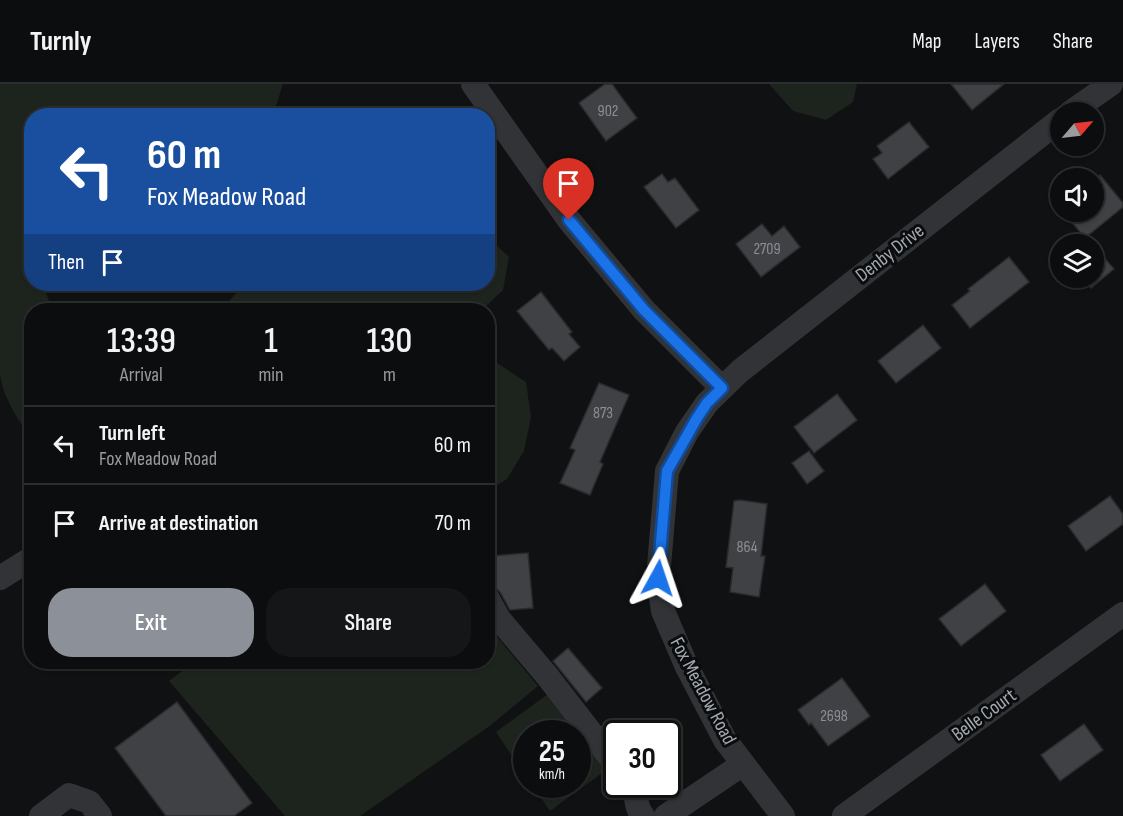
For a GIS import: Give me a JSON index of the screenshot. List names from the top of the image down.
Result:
{
  "streets": {
    "street": ["Denby Drive", "Fox Meadow Road", "Belle Court"]
  },
  "crossings": [
    ["Denby Drive", "Fox Meadow Road"]
  ],
  "house_numbers": [
    "902",
    "2709",
    "873",
    "864",
    "2698"
  ],
  "north": "top right",
  "page": {
    "header": "Turnly",
    "nav": ["Map", "Layers", "Share"],
    "turn": ["60 m", "Fox Meadow Road"],
    "then": "Then",
    "eta": [
      "13:39",
      "Arrival",
      "1",
      "min",
      "130",
      "m"
    ],
    "list": [
      {
        "name": "Turn left",
        "note": "Fox Meadow Road",
        "value": "60 m"
      },
      {
        "name": "Arrive at destination",
        "value": "70 m"
      }
    ],
    "buttons": ["Exit", "Share"],
    "speed": "25 km/h",
    "limit": "30"
  }
}
